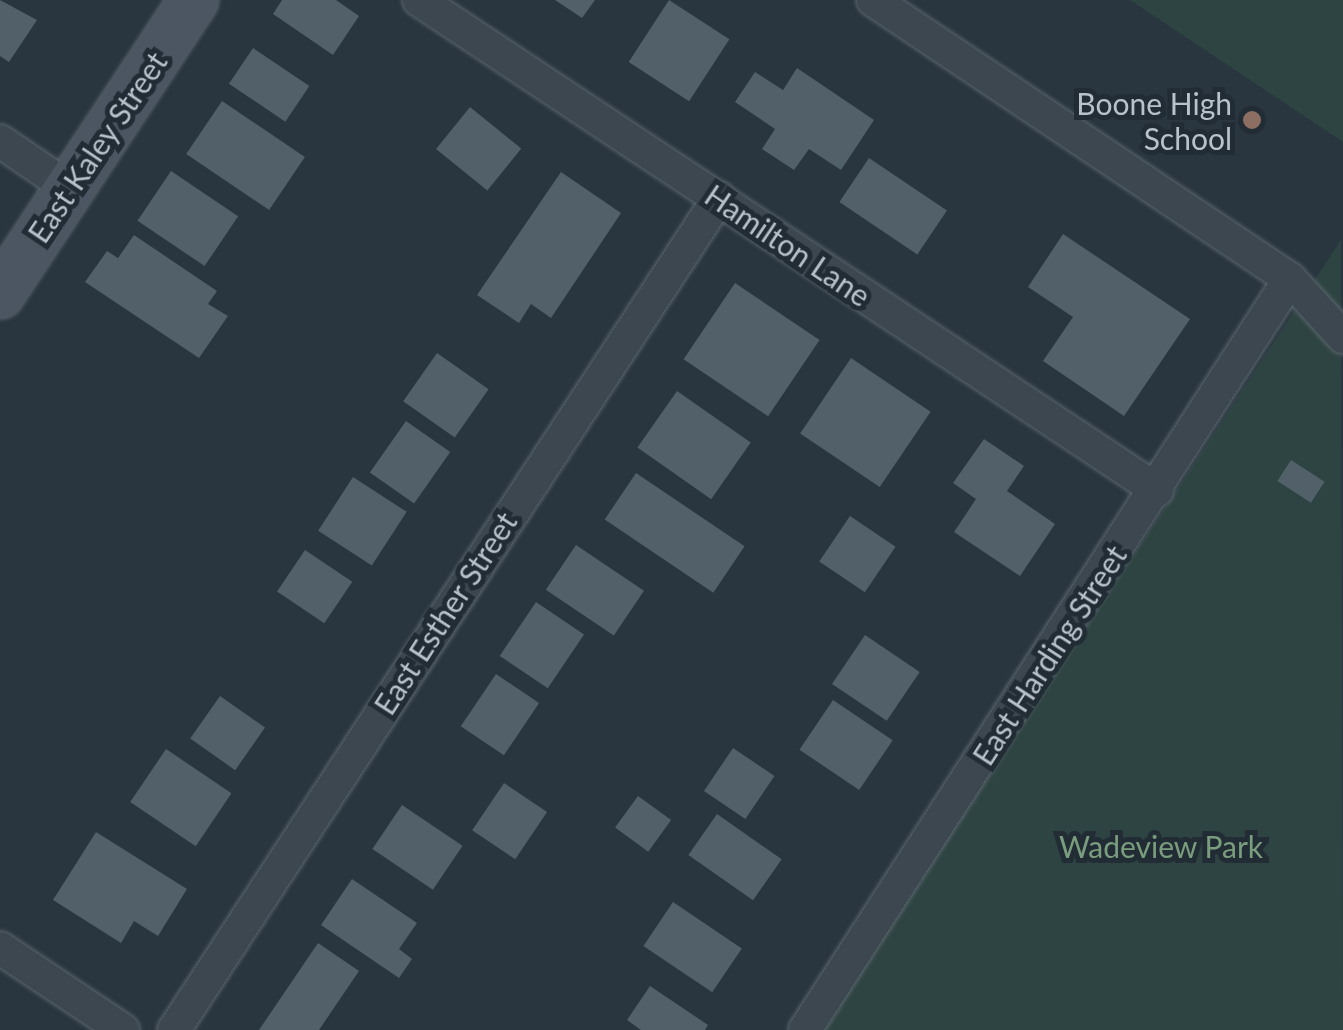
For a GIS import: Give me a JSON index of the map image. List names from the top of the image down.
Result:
{
  "streets": {
    "street": [
      "East Kaley Street",
      "Hamilton Lane",
      "East Esther Street",
      "East Harding Street"
    ]
  },
  "crossings": [
    ["Hamilton Lane", "East Esther Street"],
    ["Hamilton Lane", "East Harding Street"]
  ],
  "parks": ["Wadeview Park"],
  "places": ["Boone High School"]
}
